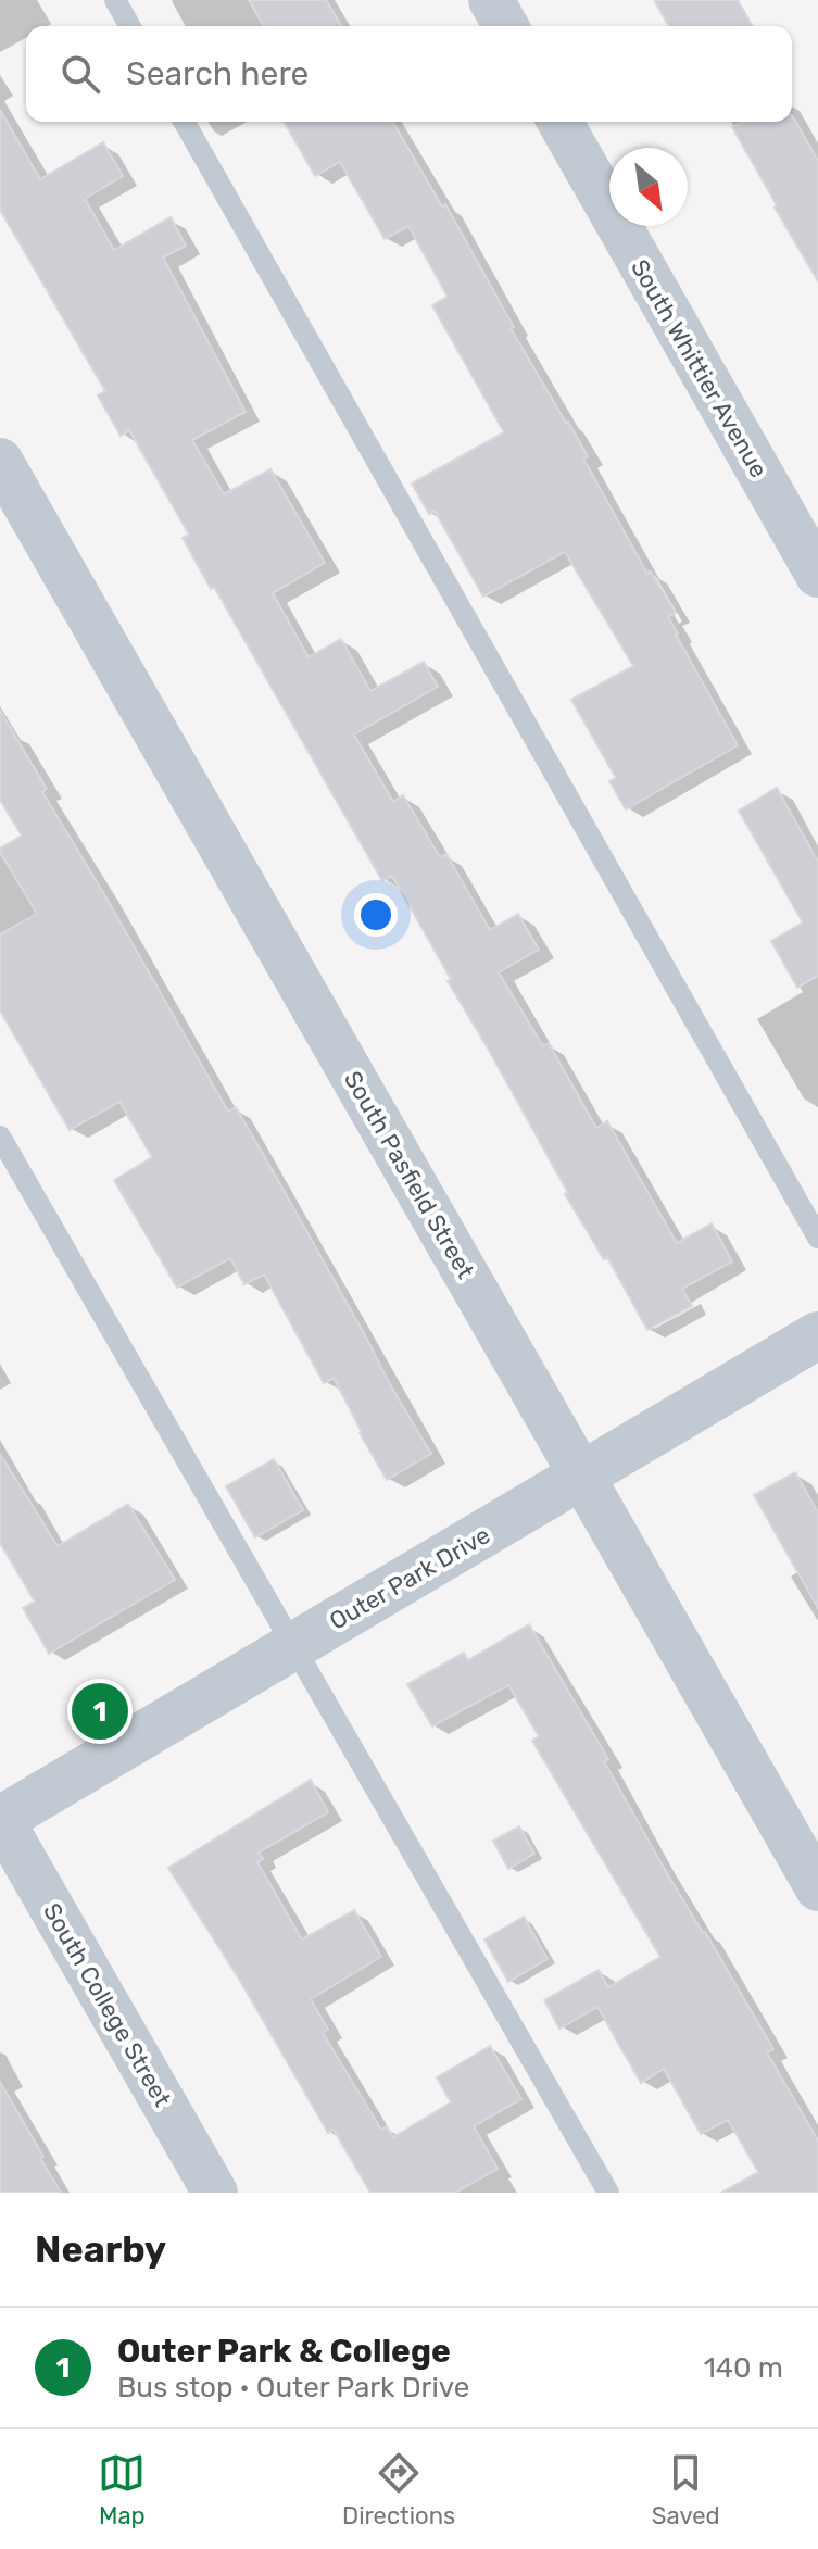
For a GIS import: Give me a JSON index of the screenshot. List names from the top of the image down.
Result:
{
  "streets": {
    "street": [
      "South Whittier Avenue",
      "South Pasfield Street",
      "Outer Park Drive",
      "South College Street"
    ]
  },
  "crossings": [
    ["South Pasfield Street", "Outer Park Drive"],
    ["Outer Park Drive", "South College Street"]
  ],
  "north": "bottom right",
  "page": {
    "search": "Search here",
    "pins": "1",
    "heading": "Nearby",
    "list": [
      {
        "mark": "1",
        "name": "Outer Park & College",
        "note": "Bus stop · Outer Park Drive",
        "value": "140 m"
      }
    ],
    "nav": ["Map", "Directions", "Saved"]
  }
}
